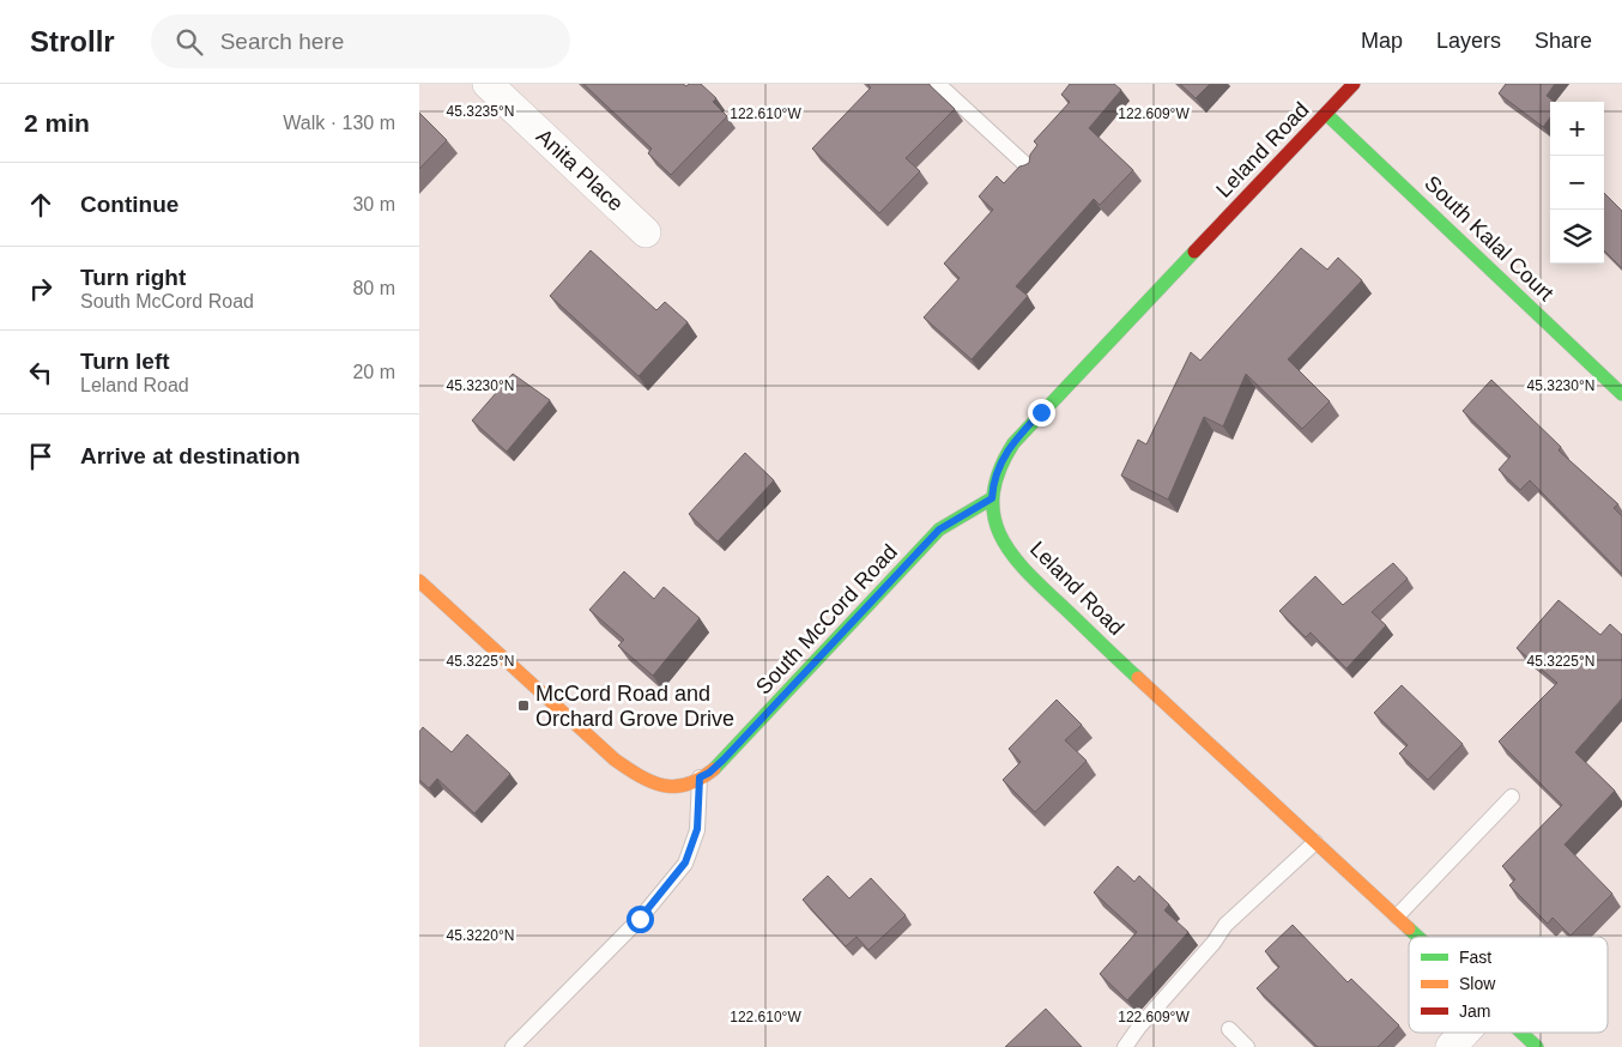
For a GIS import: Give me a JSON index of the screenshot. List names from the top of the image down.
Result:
{
  "streets": {
    "street": [
      "Leland Road",
      "Anita Place",
      "South Kalal Court",
      "South McCord Road"
    ]
  },
  "crossings": [
    ["Leland Road", "South Kalal Court"],
    ["Leland Road", "South McCord Road"]
  ],
  "places": {
    "transit": ["McCord Road and Orchard Grove Drive"]
  },
  "legend": ["Fast", "Slow", "Jam"],
  "page": {
    "header": "Strollr",
    "search": "Search here",
    "nav": ["Map", "Layers", "Share"],
    "heading": ["2 min", "Walk · 130 m"],
    "map_buttons": ["+", "−"],
    "list": [
      ["Continue", "30 m"],
      ["Turn right", "South McCord Road", "80 m"],
      ["Turn left", "Leland Road", "20 m"],
      "Arrive at destination"
    ]
  },
  "coordinates": [
    "45.3235°N",
    "122.610°W",
    "122.609°W",
    "45.3230°N",
    "45.3225°N",
    "45.3220°N"
  ]
}
